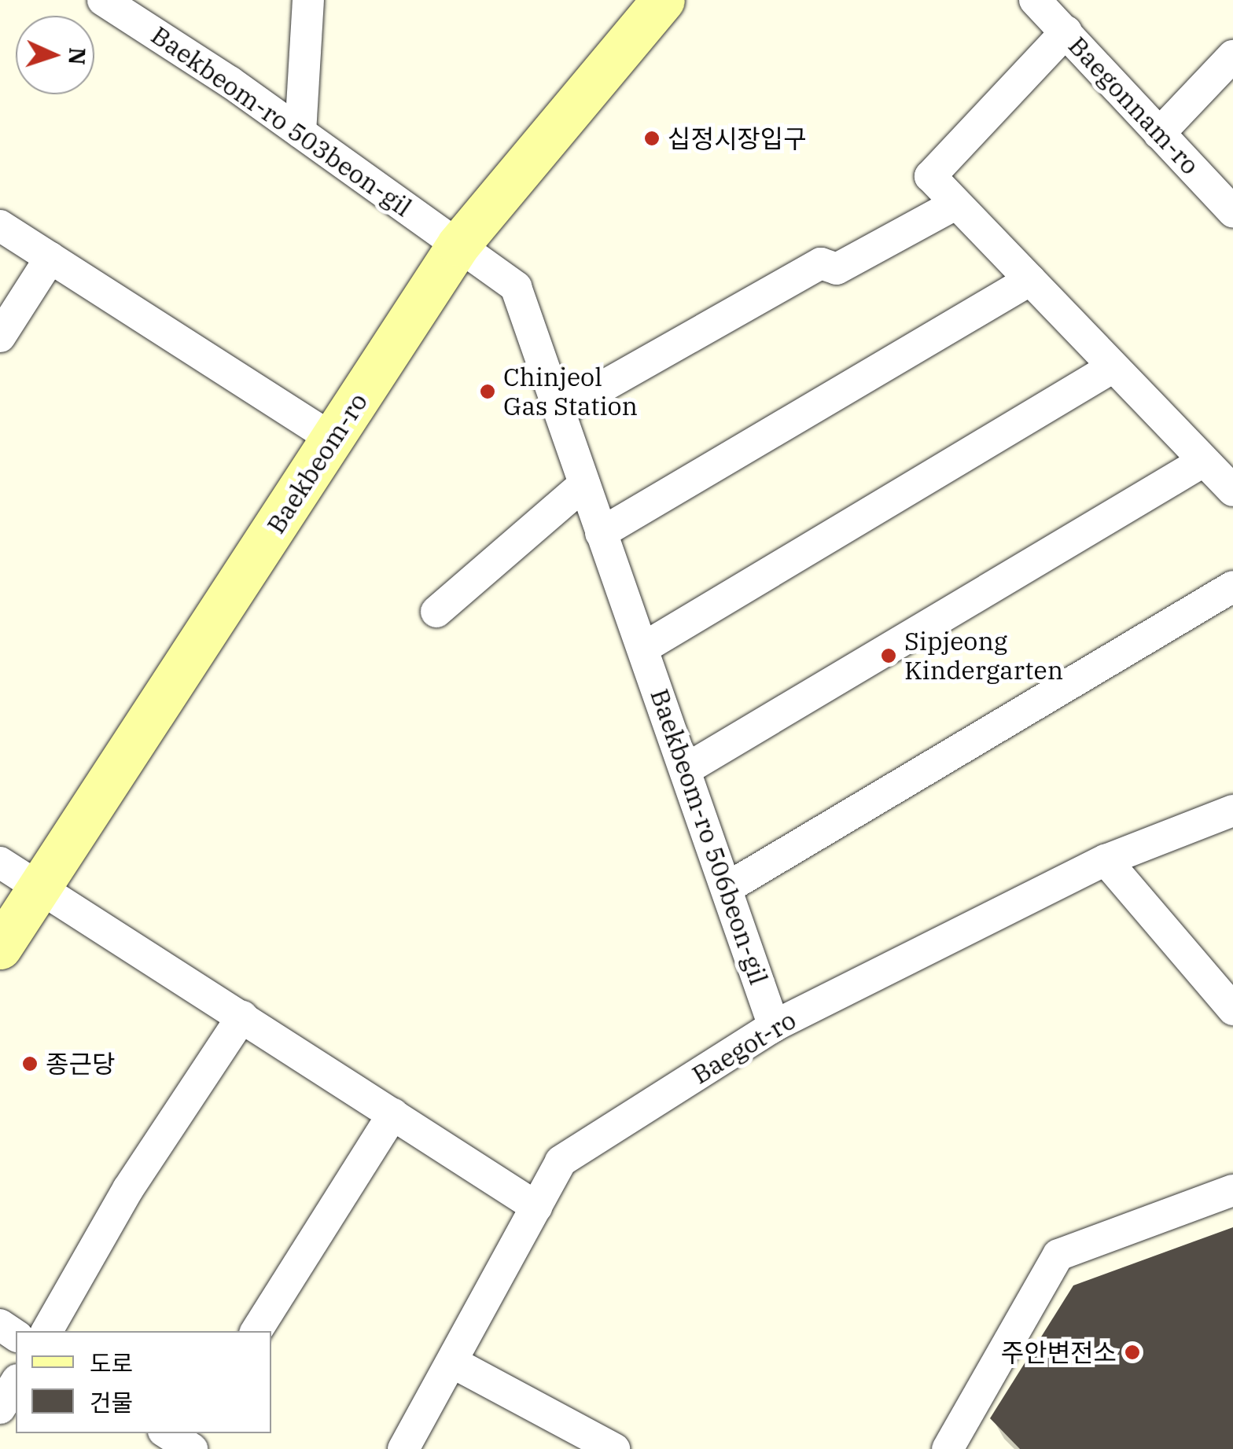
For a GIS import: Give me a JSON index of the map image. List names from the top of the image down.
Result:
{
  "streets": {
    "main road": ["Baekbeom-ro"],
    "street": [
      "Baegonnam-ro",
      "Baekbeom-ro 503beon-gil",
      "Baekbeom-ro 506beon-gil",
      "Baegot-ro"
    ]
  },
  "crossings": [
    ["Baekbeom-ro 503beon-gil", "Baekbeom-ro"],
    ["Baekbeom-ro 503beon-gil", "Baekbeom-ro 506beon-gil"],
    ["Baekbeom-ro", "Baekbeom-ro 506beon-gil"],
    ["Baekbeom-ro 506beon-gil", "Baegot-ro"]
  ],
  "places": [
    "십정시장입구",
    "Chinjeol Gas Station",
    "Sipjeong Kindergarten",
    "종근당",
    "주안변전소"
  ],
  "legend": ["도로", "건물"],
  "north": "right"
}
